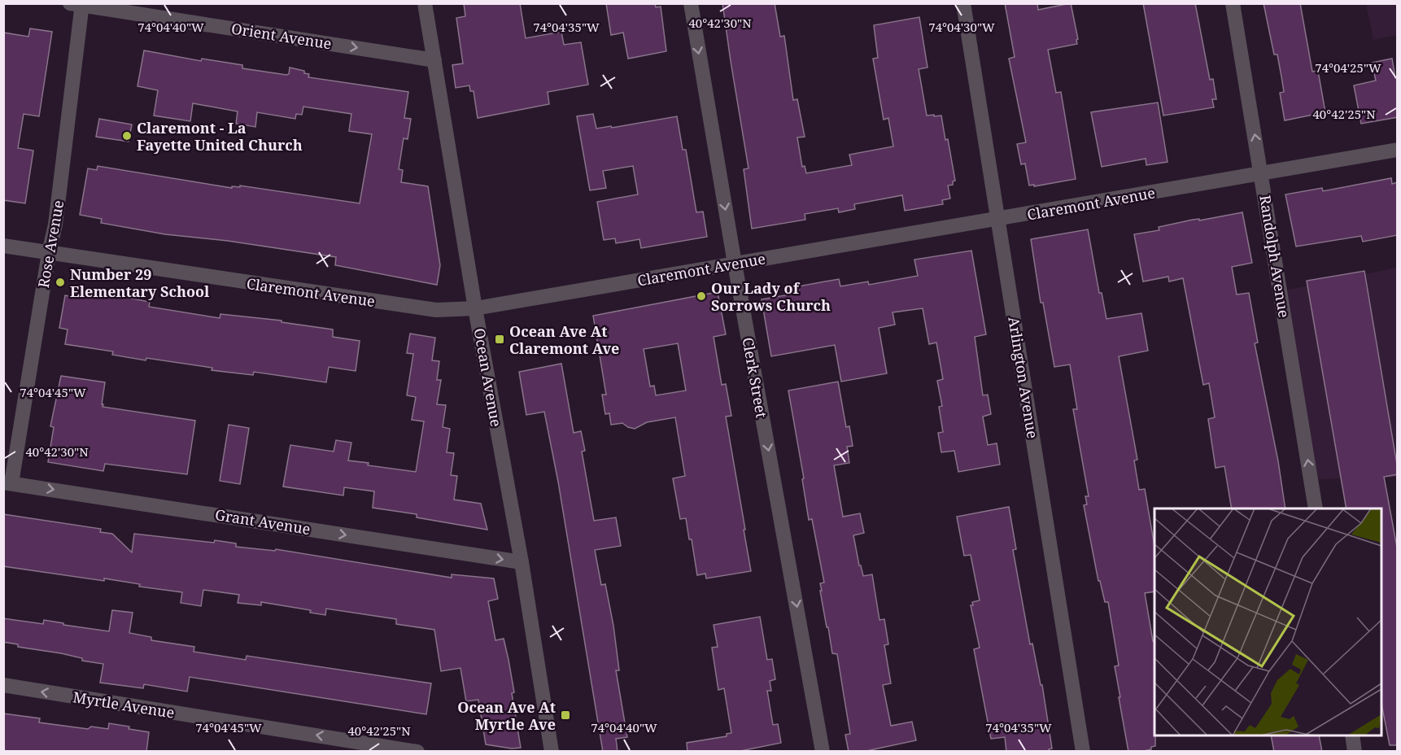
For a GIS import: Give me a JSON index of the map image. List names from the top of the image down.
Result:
{
  "streets": {
    "street": [
      "Orient Avenue",
      "Claremont Avenue",
      "Rose Avenue",
      "Randolph Avenue",
      "Ocean Avenue",
      "Clerk Street",
      "Arlington Avenue",
      "Grant Avenue",
      "Myrtle Avenue"
    ]
  },
  "crossings": [
    ["Orient Avenue", "Rose Avenue"],
    ["Orient Avenue", "Ocean Avenue"],
    ["Claremont Avenue", "Rose Avenue"],
    ["Claremont Avenue", "Randolph Avenue"],
    ["Claremont Avenue", "Ocean Avenue"],
    ["Claremont Avenue", "Clerk Street"],
    ["Claremont Avenue", "Arlington Avenue"],
    ["Rose Avenue", "Grant Avenue"],
    ["Ocean Avenue", "Grant Avenue"]
  ],
  "one_way": [
    "Orient Avenue",
    "Randolph Avenue",
    "Clerk Street",
    "Grant Avenue",
    "Myrtle Avenue"
  ],
  "places": {
    "other": ["Claremont - La Fayette United Church", "Number 29 Elementary School", "Our Lady of Sorrows Church"],
    "transit": ["Ocean Ave At Claremont Ave", "Ocean Ave At Myrtle Ave"]
  },
  "coordinates": [
    "40°42'30\"N",
    "74°04'40\"W",
    "74°04'35\"W",
    "74°04'30\"W",
    "74°04'25\"W",
    "40°42'25\"N",
    "74°04'45\"W"
  ]
}
